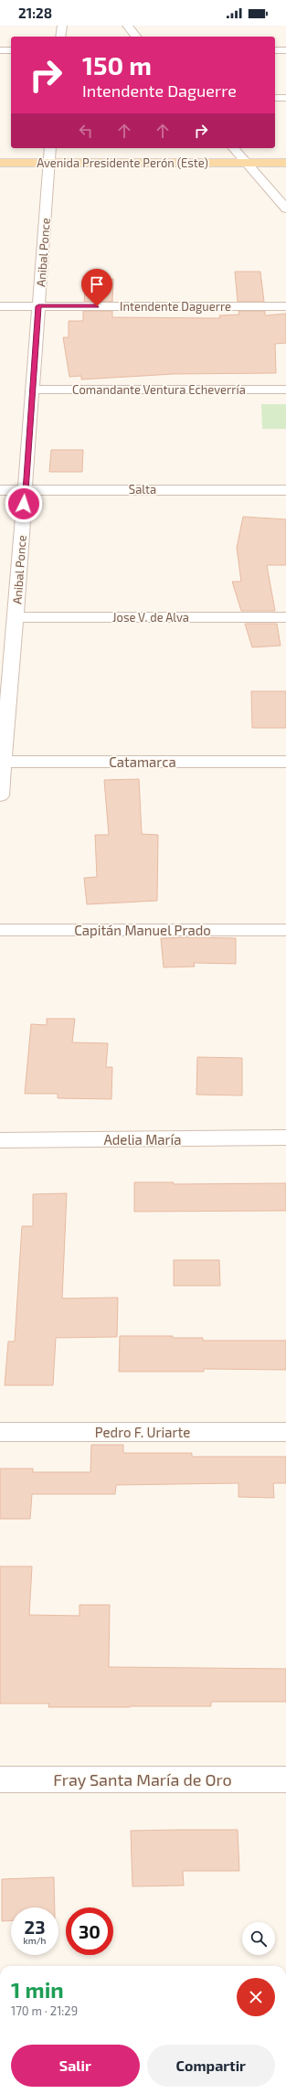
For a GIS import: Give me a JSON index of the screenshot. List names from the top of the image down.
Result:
{
  "streets": {
    "main road": ["Avenida Presidente Perón (Este)"],
    "street": [
      "Anibal Ponce",
      "Intendente Daguerre",
      "Comandante Ventura Echeverría",
      "Salta",
      "Jose V. de Alva",
      "Catamarca",
      "Capitán Manuel Prado",
      "Adelia María",
      "Pedro F. Uriarte",
      "Fray Santa María de Oro"
    ]
  },
  "crossings": [
    ["Avenida Presidente Perón (Este)", "Anibal Ponce"],
    ["Anibal Ponce", "Intendente Daguerre"],
    ["Anibal Ponce", "Comandante Ventura Echeverría"],
    ["Anibal Ponce", "Salta"],
    ["Anibal Ponce", "Jose V. de Alva"],
    ["Anibal Ponce", "Catamarca"]
  ],
  "page": {
    "status": "21:28",
    "turn": ["150 m", "Intendente Daguerre"],
    "speed": "23 km/h",
    "limit": "30",
    "heading": ["1 min", "170 m · 21:29"],
    "buttons": ["Salir", "Compartir"]
  }
}
